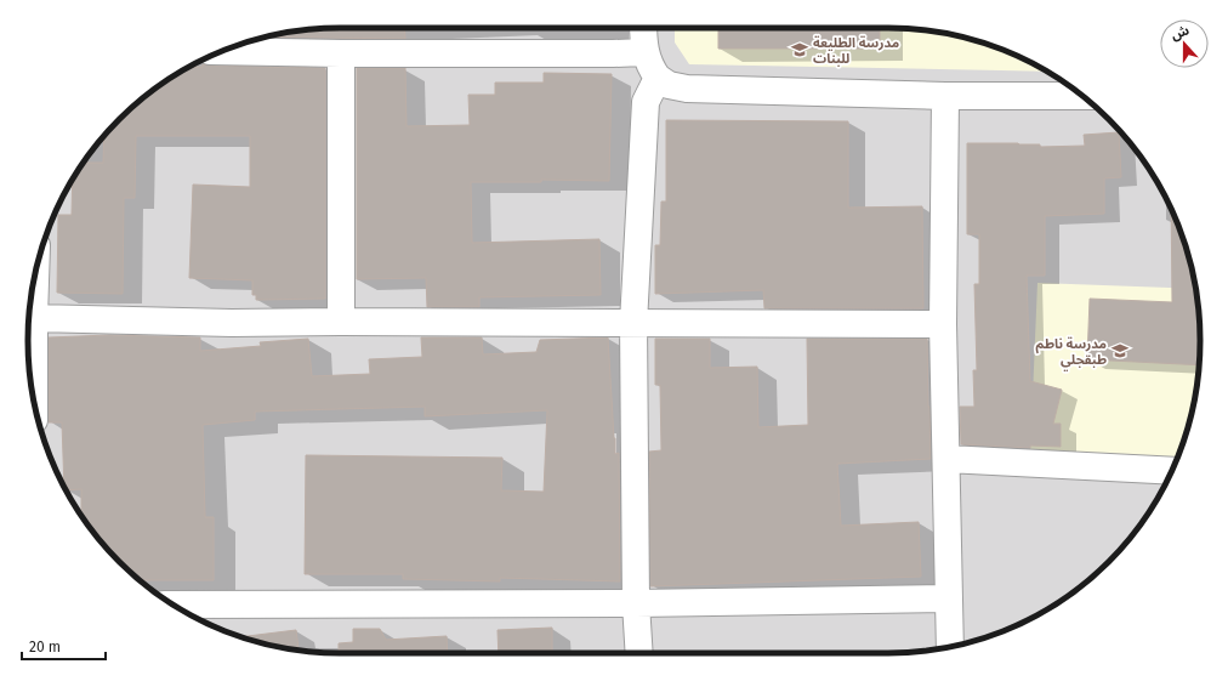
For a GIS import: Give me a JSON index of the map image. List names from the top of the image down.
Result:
{
  "places": {
    "school or university": ["مدرسة الطليعة للبنات", "مدرسة ناطم طبقجلي"]
  },
  "scale_bar": "20 m",
  "north": "top"
}
